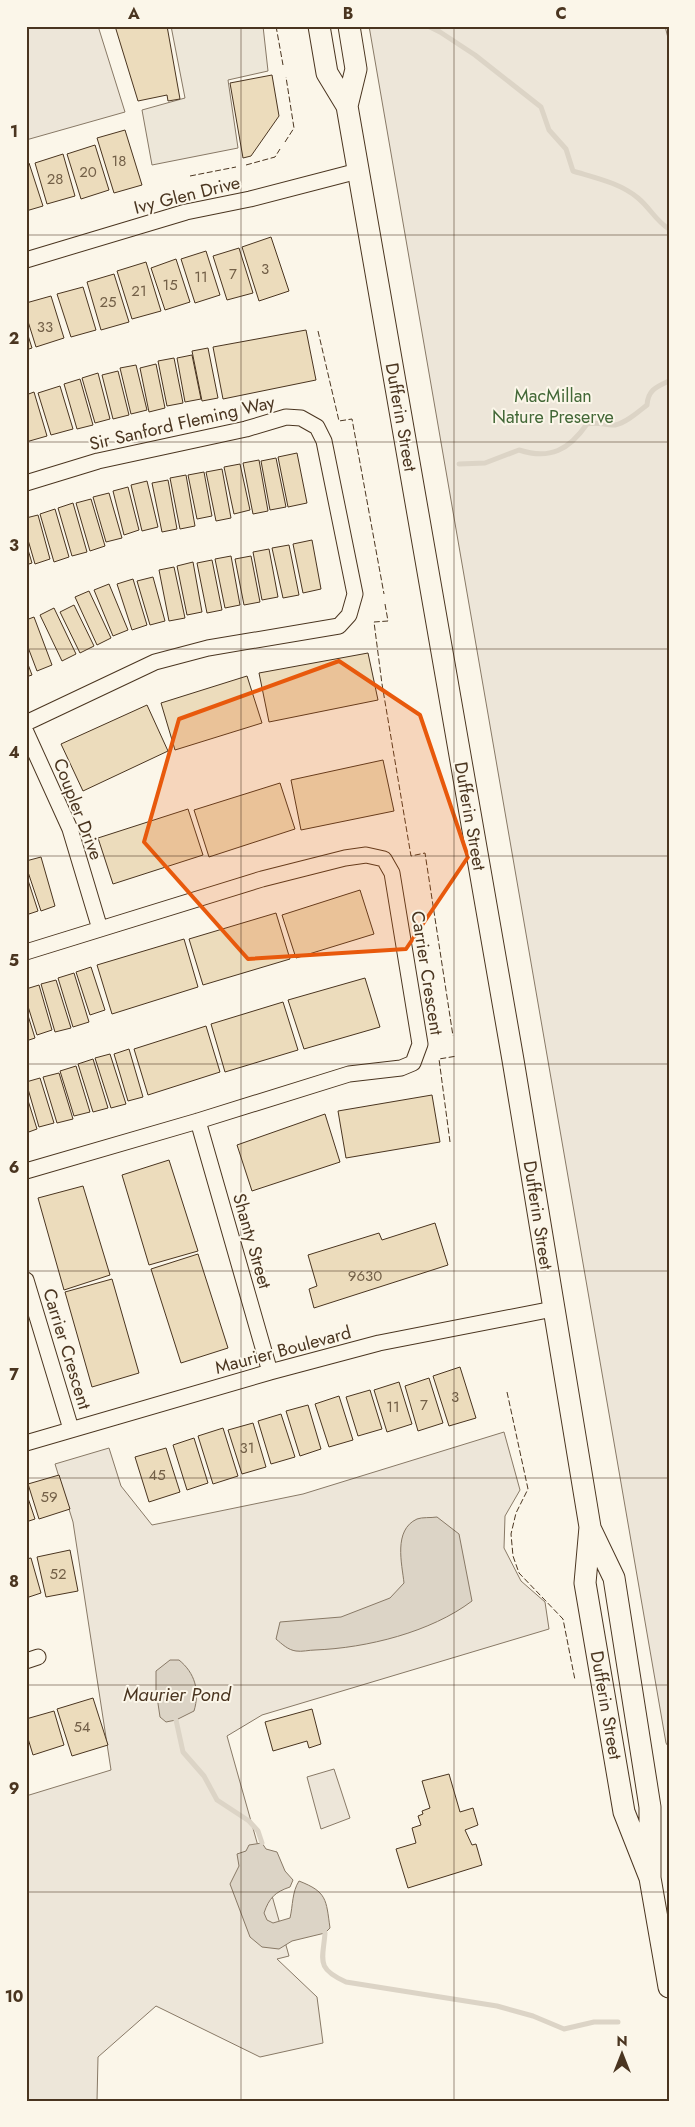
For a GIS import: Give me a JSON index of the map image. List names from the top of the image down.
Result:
{
  "streets": {
    "main road": ["Dufferin Street"],
    "street": [
      "Ivy Glen Drive",
      "Sir Sanford Fleming Way",
      "Coupler Drive",
      "Carrier Crescent",
      "Shanty Street",
      "Maurier Boulevard"
    ]
  },
  "crossings": [
    ["Ivy Glen Drive", "Dufferin Street"],
    ["Dufferin Street", "Maurier Boulevard"],
    ["Coupler Drive", "Carrier Crescent"],
    ["Carrier Crescent", "Shanty Street"],
    ["Carrier Crescent", "Maurier Boulevard"],
    ["Shanty Street", "Maurier Boulevard"]
  ],
  "water": ["Maurier Pond"],
  "parks": ["MacMillan Nature Preserve"],
  "house_numbers": [
    "18",
    "20",
    "28",
    "3",
    "7",
    "11",
    "15",
    "21",
    "25",
    "33",
    "9630",
    "3",
    "7",
    "11",
    "31",
    "45",
    "59",
    "52",
    "54"
  ],
  "north": "top",
  "grid": {
    "columns": ["A", "B", "C"],
    "rows": [
      "1",
      "2",
      "3",
      "4",
      "5",
      "6",
      "7",
      "8",
      "9",
      "10"
    ]
  }
}
